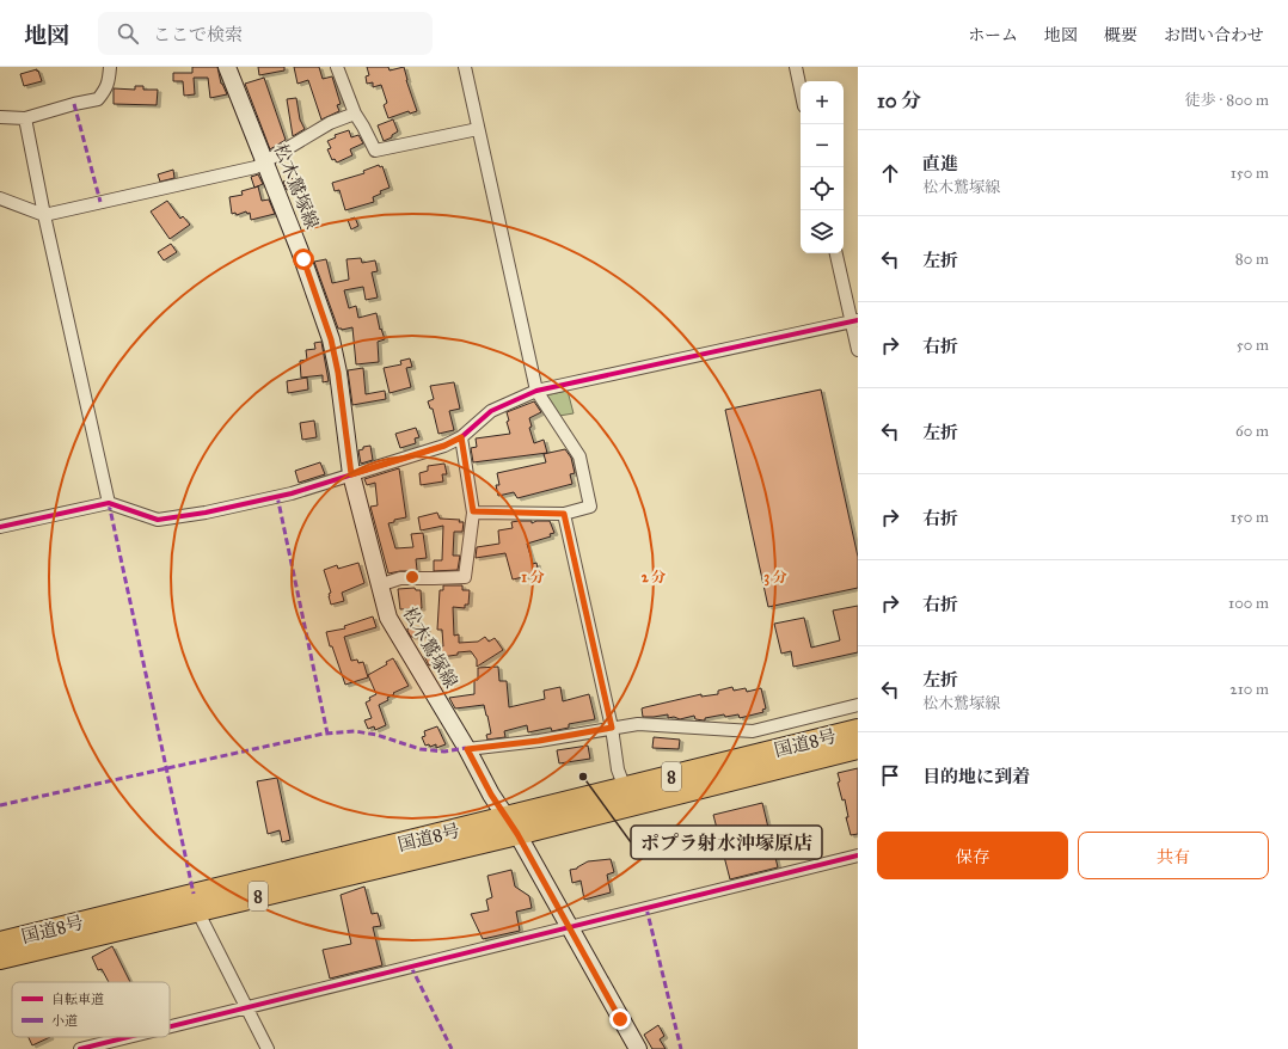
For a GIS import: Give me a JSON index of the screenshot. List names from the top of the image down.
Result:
{
  "streets": {
    "highway": ["国道8号", "8"],
    "main road": ["松木鷲塚線"]
  },
  "crossings": [
    ["松木鷲塚線", "国道8号"]
  ],
  "places": ["ポプラ射水沖塚原店"],
  "legend": ["自転車道", "小道"],
  "page": {
    "header": "地図",
    "search": "ここで検索",
    "nav": [
      "ホーム",
      "地図",
      "概要",
      "お問い合わせ"
    ],
    "heading": ["10 分", "徒歩 · 800 m"],
    "map_buttons": ["+", "−"],
    "list": [
      ["直進", "松木鷲塚線", "150 m"],
      ["左折", "80 m"],
      ["右折", "50 m"],
      ["左折", "60 m"],
      ["右折", "150 m"],
      ["右折", "100 m"],
      ["左折", "松木鷲塚線", "210 m"],
      "目的地に到着"
    ],
    "buttons": ["保存", "共有"]
  },
  "rings": ["1 分", "2 分", "3 分"]
}
